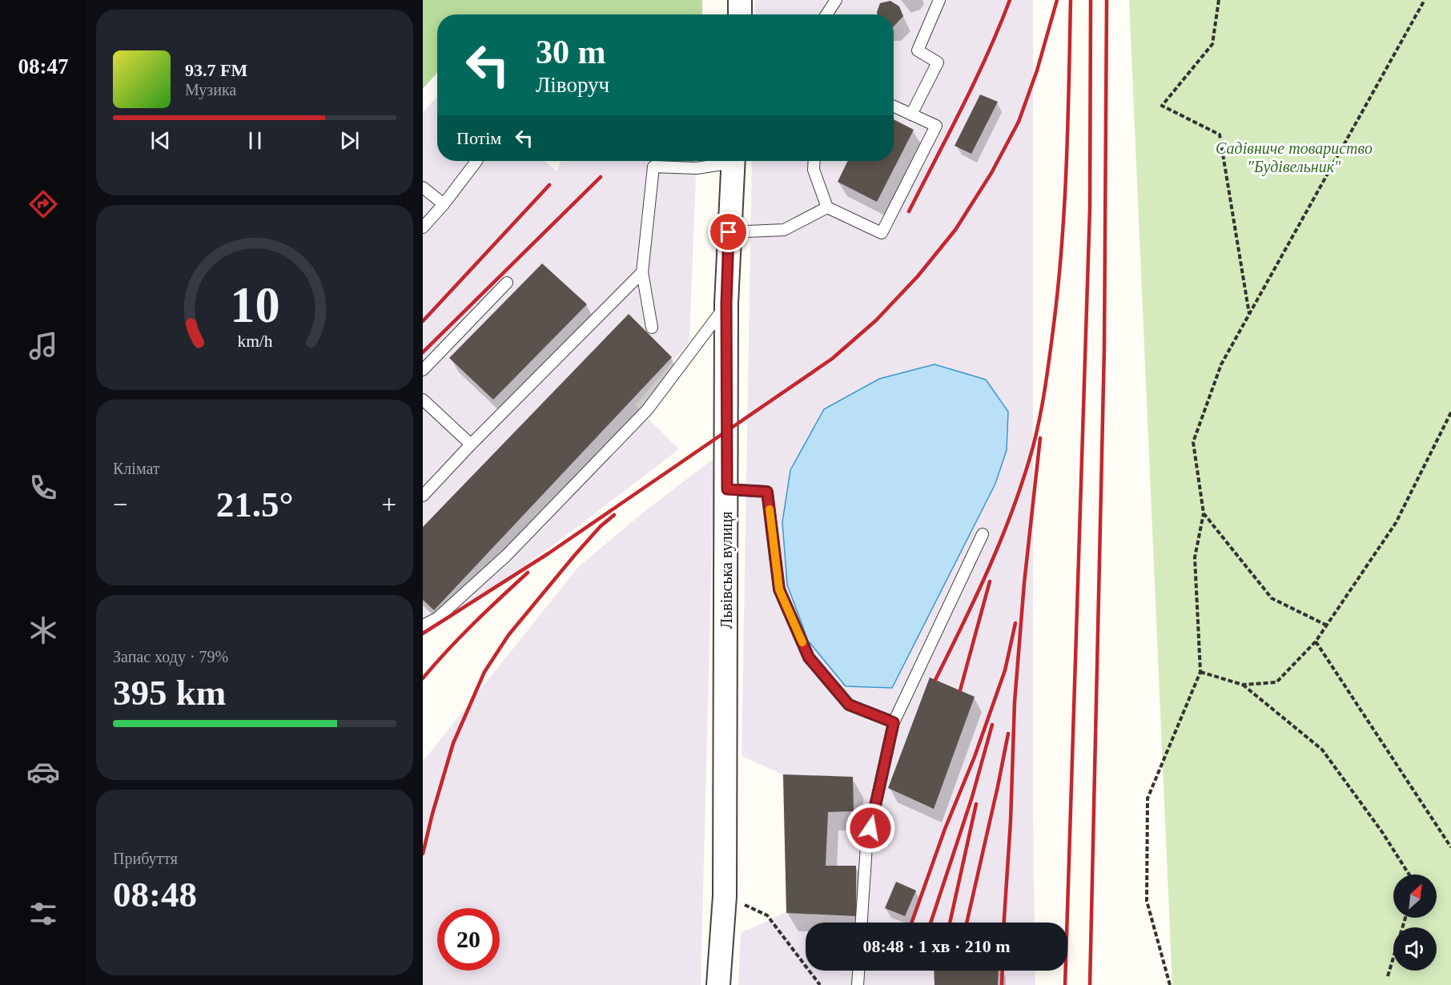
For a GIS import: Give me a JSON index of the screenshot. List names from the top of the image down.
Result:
{
  "streets": {
    "street": ["Львівська вулиця"]
  },
  "parks": ["Садівниче товариство \"Будівельник\""],
  "north": "top right",
  "page": {
    "tabs": "08:47",
    "turn": ["30 m", "Ліворуч"],
    "song": ["93.7 FM", "Музика"],
    "then": "Потім",
    "tile": [
      "Клімат",
      ["Запас ходу · 79%", "395 km"],
      ["Прибуття", "08:48"]
    ],
    "heat": ["−", "21.5°", "+"],
    "limit": "20",
    "trip": "08:48 · 1 хв · 210 m",
    "gauge": ["10", "km/h"]
  }
}
